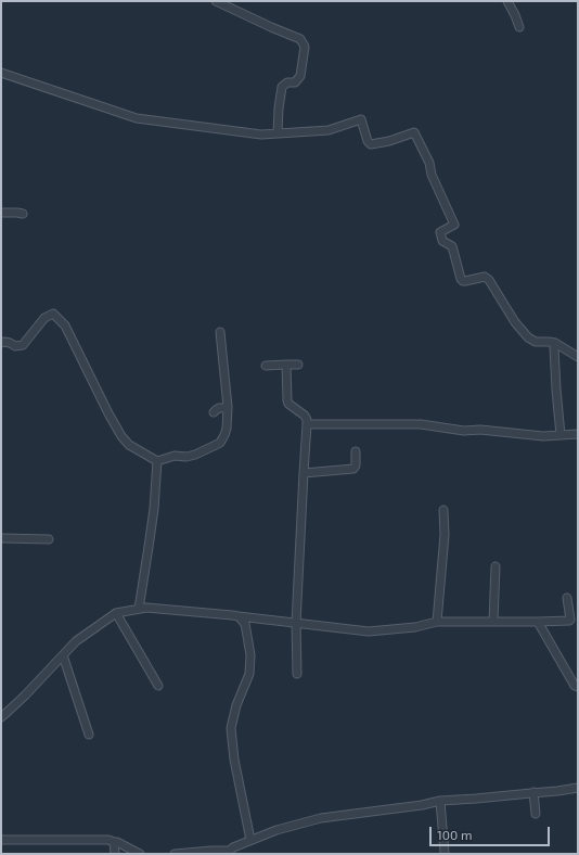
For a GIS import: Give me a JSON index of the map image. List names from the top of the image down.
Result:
{
  "scale_bar": "100 m"
}
